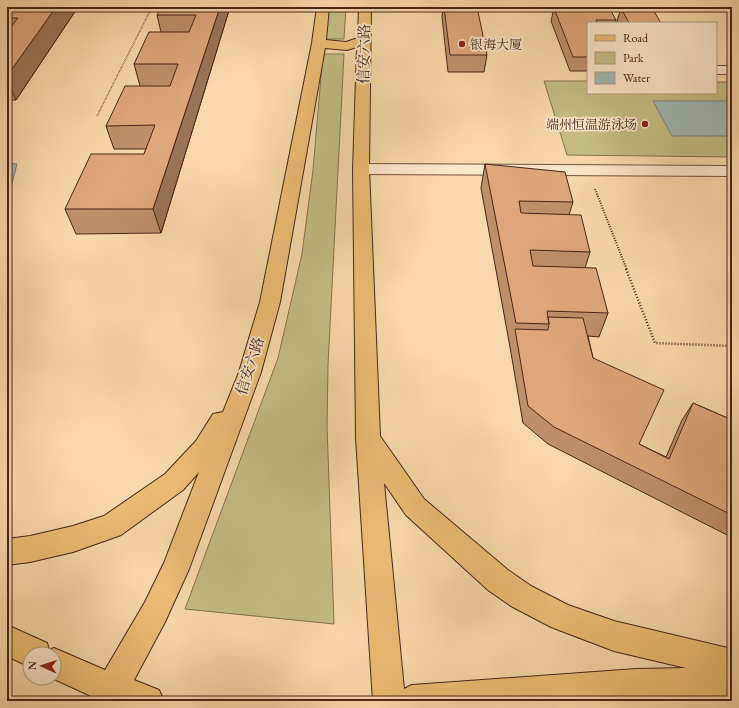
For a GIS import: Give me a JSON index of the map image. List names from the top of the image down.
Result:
{
  "streets": {
    "main road": ["信安六路"]
  },
  "places": ["银海大厦", "端州恒温游泳场"],
  "legend": ["Road", "Park", "Water"],
  "north": "left"
}
